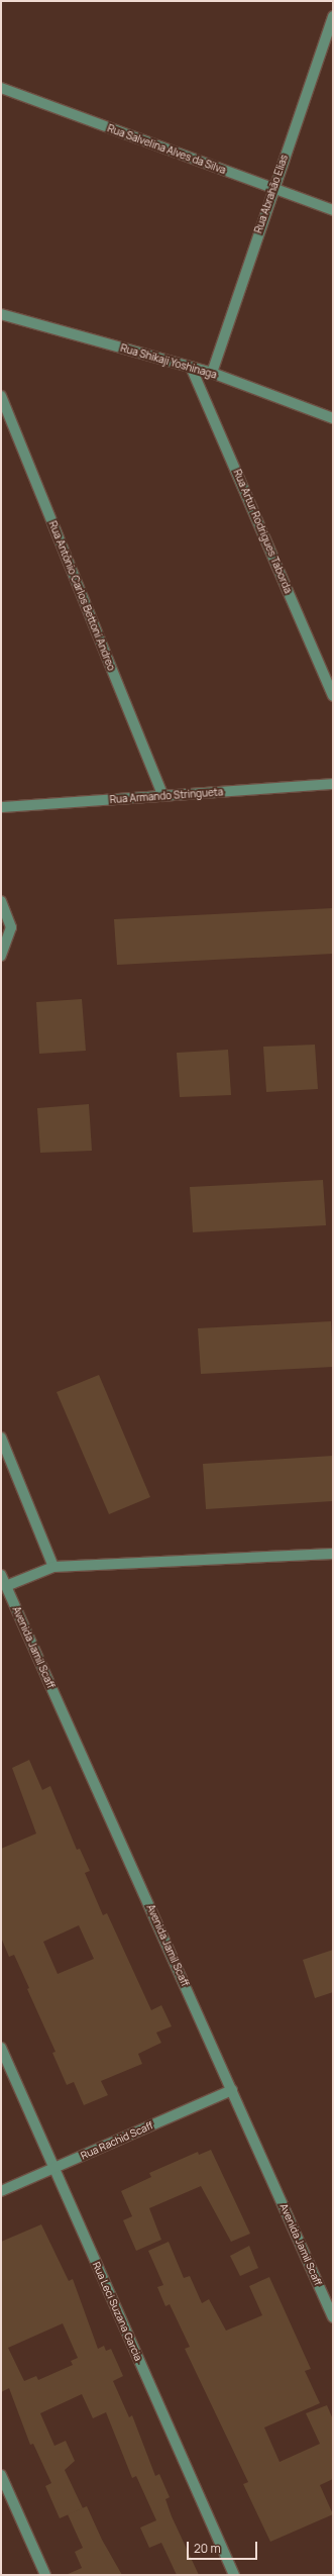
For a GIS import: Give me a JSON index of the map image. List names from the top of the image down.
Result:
{
  "streets": {
    "street": [
      "Rua Salvelina Alves da Silva",
      "Rua Abrahão Elias",
      "Rua Shikaji Yoshinaga",
      "Rua Artur Rodrigues Taborda",
      "Rua Antônio Carlos Bettoni Andreo",
      "Rua Armando Stringueta",
      "Avenida Jamil Scaff",
      "Rua Rachid Scaff",
      "Rua Leci Suzana Garcia"
    ]
  },
  "crossings": [
    ["Rua Salvelina Alves da Silva", "Rua Abrahão Elias"],
    ["Rua Abrahão Elias", "Rua Shikaji Yoshinaga"],
    ["Rua Shikaji Yoshinaga", "Rua Artur Rodrigues Taborda"],
    ["Rua Antônio Carlos Bettoni Andreo", "Rua Armando Stringueta"],
    ["Avenida Jamil Scaff", "Rua Rachid Scaff"],
    ["Rua Rachid Scaff", "Rua Leci Suzana Garcia"]
  ],
  "scale_bar": "20 m"
}
